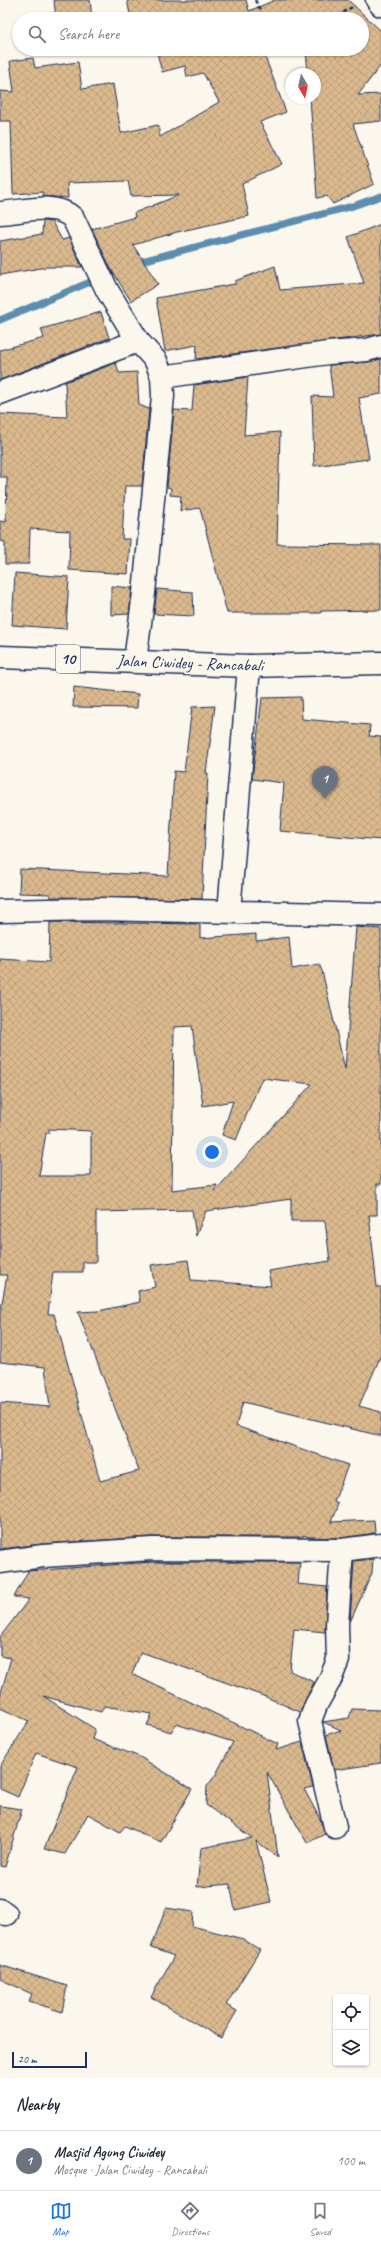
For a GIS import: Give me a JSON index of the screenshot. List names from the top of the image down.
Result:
{
  "streets": {
    "main road": ["10", "Jalan Ciwidey - Rancabali"]
  },
  "scale_bar": "20 m",
  "north": "bottom",
  "page": {
    "search": "Search here",
    "pins": "1",
    "scale": "20 m",
    "heading": "Nearby",
    "list": [
      {
        "mark": "1",
        "name": "Masjid Agung Ciwidey",
        "note": "Mosque · Jalan Ciwidey - Rancabali",
        "value": "100 m"
      }
    ],
    "nav": ["Map", "Directions", "Saved"]
  }
}
